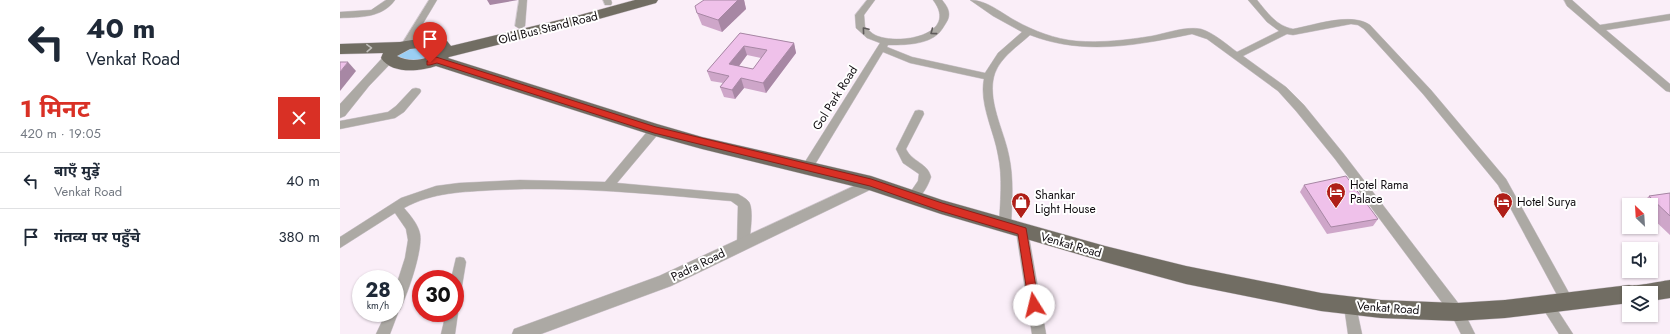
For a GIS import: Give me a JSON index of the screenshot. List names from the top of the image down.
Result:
{
  "streets": {
    "main road": ["Old Bus Stand Road", "Venkat Road"],
    "street": ["Gol Park Road", "Padra Road"]
  },
  "crossings": [
    ["Old Bus Stand Road", "Venkat Road"],
    ["Gol Park Road", "Venkat Road"],
    ["Venkat Road", "Padra Road"]
  ],
  "places": {
    "hotel": ["Hotel Rama Palace", "Hotel Surya"],
    "shop": ["Shankar Light House"]
  },
  "north": "top left",
  "page": {
    "turn": ["40 m", "Venkat Road"],
    "heading": ["1 मिनट", "420 m · 19:05"],
    "list": [
      {
        "name": "बाएँ मुड़ें",
        "note": "Venkat Road",
        "value": "40 m"
      },
      {
        "name": "गंतव्य पर पहुँचे",
        "value": "380 m"
      }
    ],
    "speed": "28 km/h",
    "limit": "30"
  }
}
